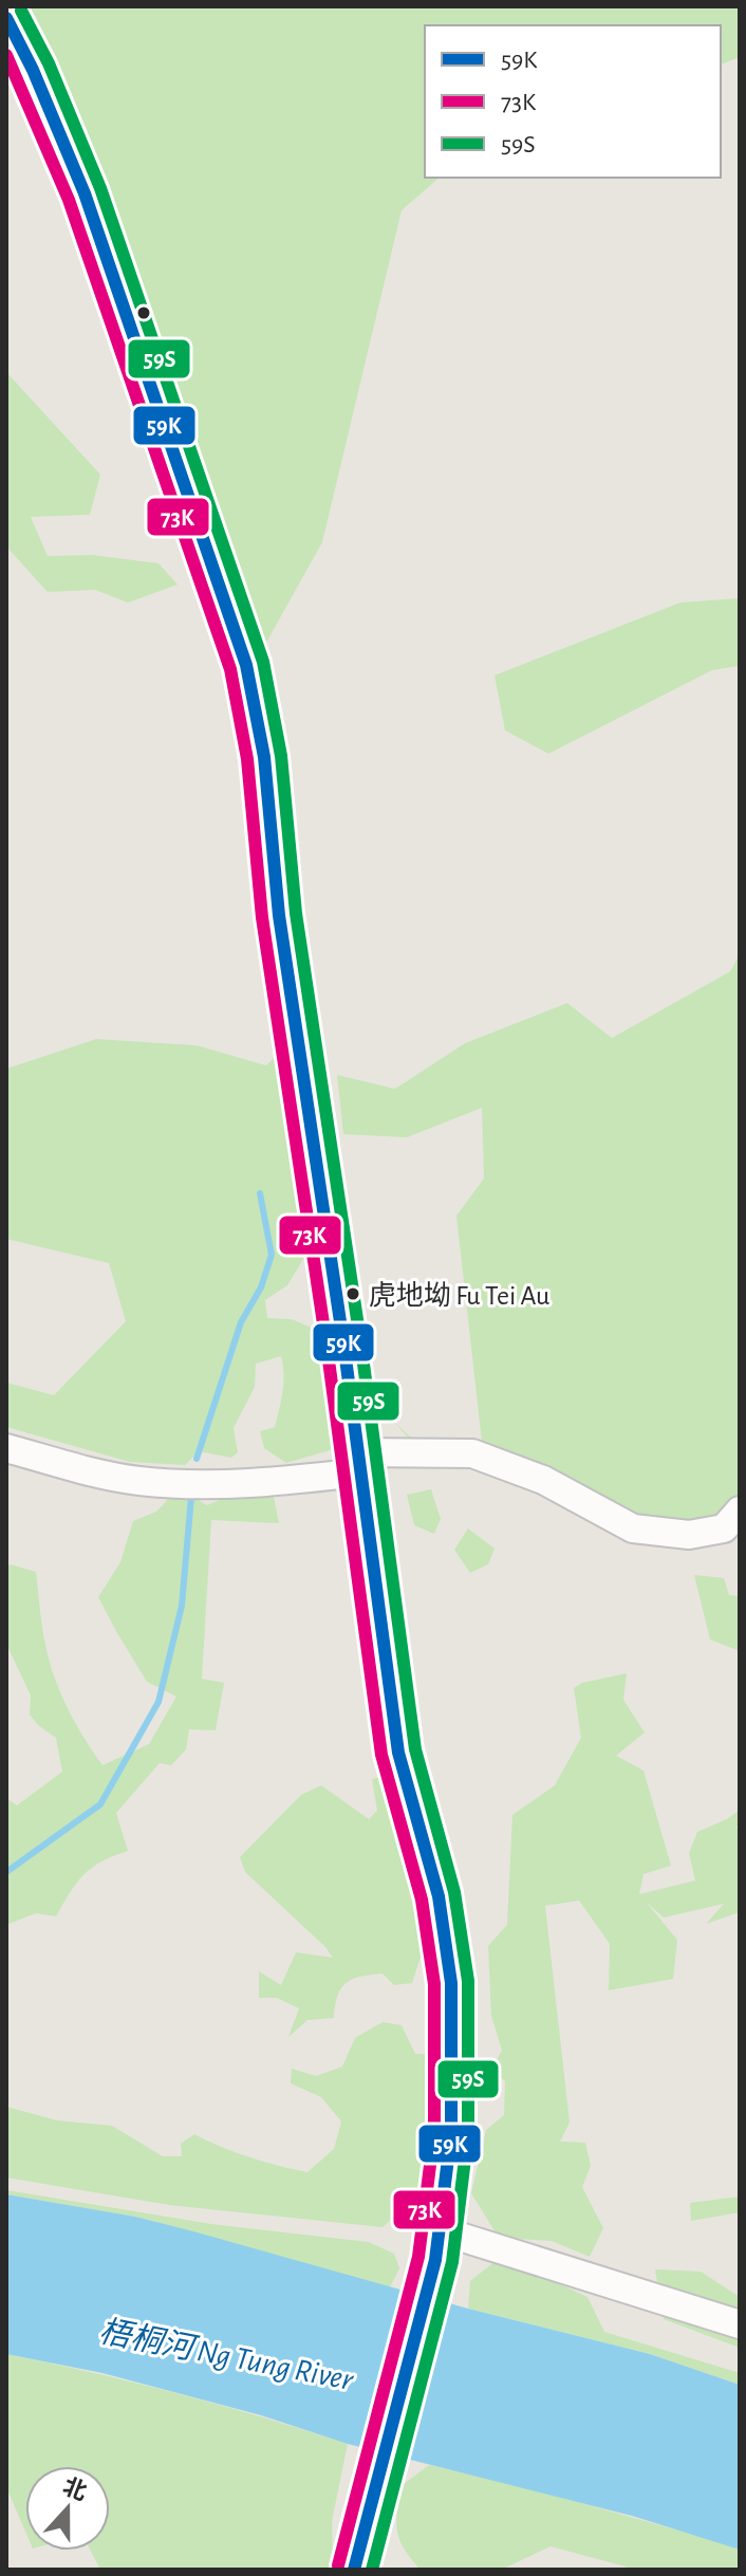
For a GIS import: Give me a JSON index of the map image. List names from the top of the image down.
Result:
{
  "water": ["梧桐河 Ng Tung River"],
  "places": ["虎地坳 Fu Tei Au"],
  "lines": ["transit line 59S", "transit line 59K", "transit line 73K"],
  "legend": ["59K", "73K", "59S"],
  "north": "top"
}
